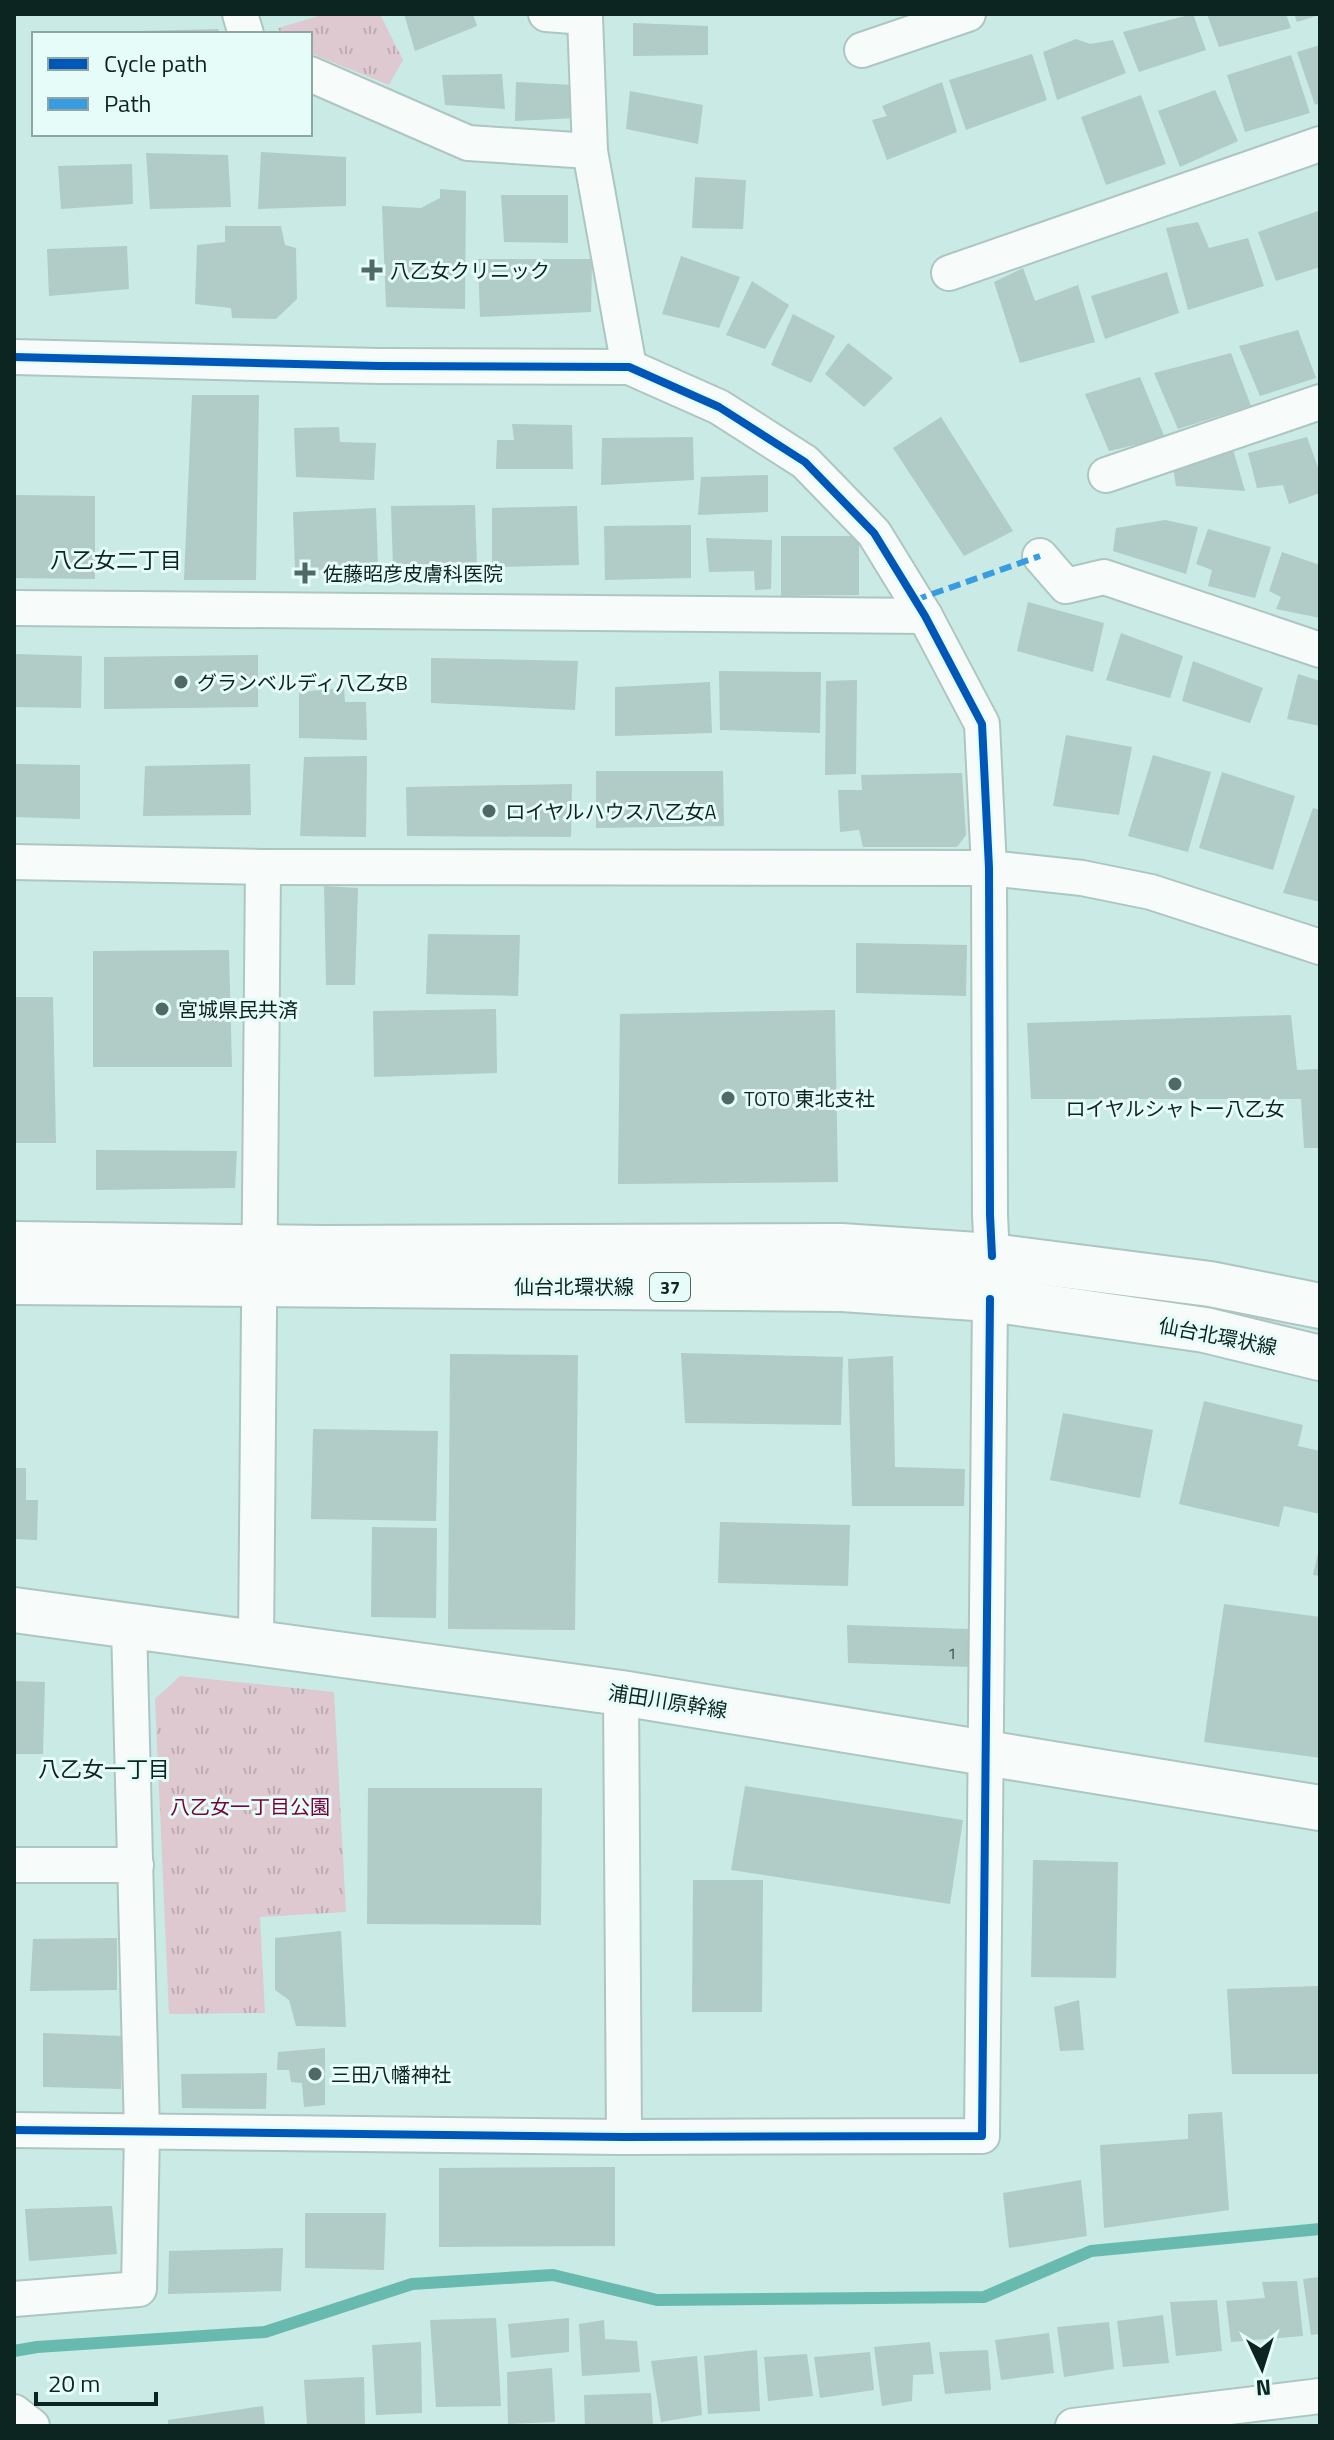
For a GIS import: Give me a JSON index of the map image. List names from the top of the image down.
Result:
{
  "streets": {
    "main road": ["仙台北環状線", "37", "浦田川原幹線"]
  },
  "districts": ["八乙女二丁目", "八乙女一丁目"],
  "parks": ["八乙女一丁目公園"],
  "places": {
    "health": ["八乙女クリニック", "佐藤昭彦皮膚科医院"],
    "other": [
      "グランベルディ八乙女B",
      "ロイヤルハウス八乙女A",
      "宮城県民共済",
      "ロイヤルシャトー八乙女",
      "TOTO 東北支社",
      "三田八幡神社"
    ]
  },
  "house_numbers": ["1"],
  "legend": ["Cycle path", "Path"],
  "scale_bar": "20 m",
  "north": "bottom"
}
